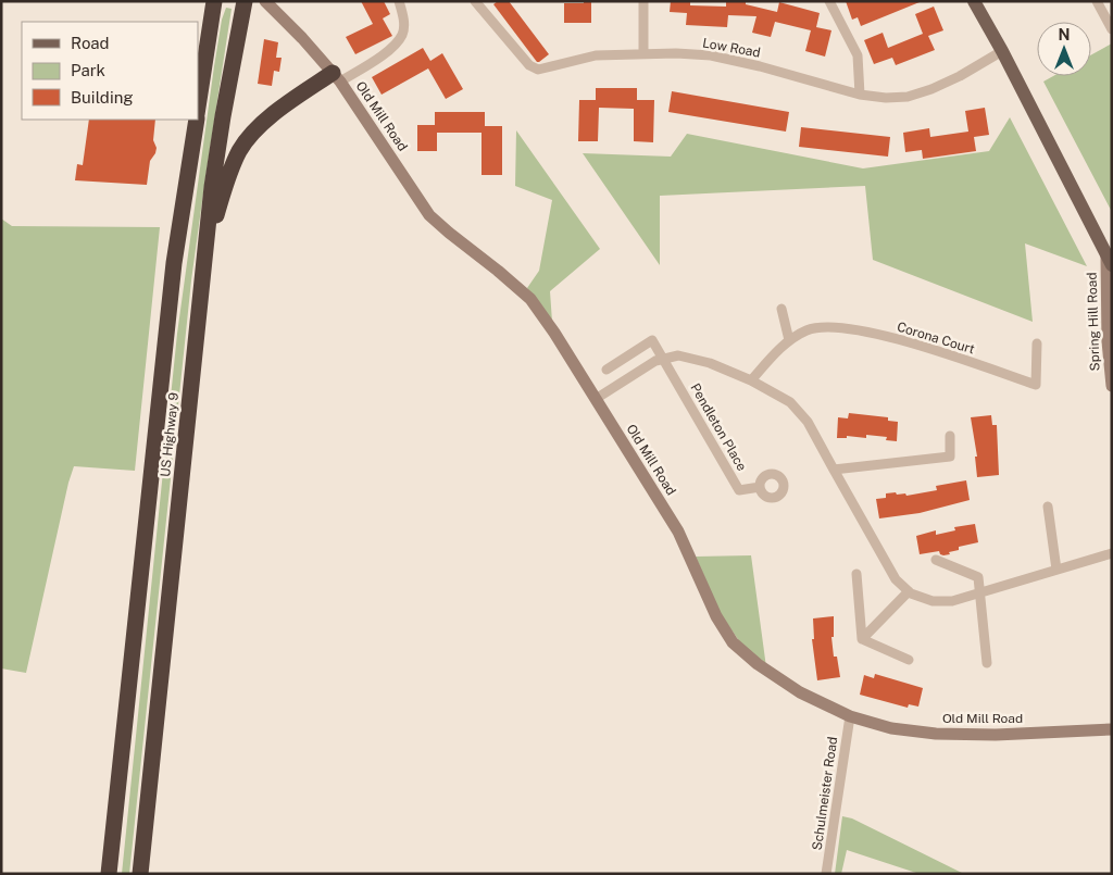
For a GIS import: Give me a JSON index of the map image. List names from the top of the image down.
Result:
{
  "streets": {
    "highway": ["US Highway 9"],
    "street": [
      "Low Road",
      "Old Mill Road",
      "Spring Hill Road",
      "Corona Court",
      "Pendleton Place",
      "Schulmeister Road"
    ]
  },
  "crossings": [
    ["Old Mill Road", "Pendleton Place"],
    ["Old Mill Road", "Schulmeister Road"],
    ["Corona Court", "Pendleton Place"]
  ],
  "legend": ["Road", "Park", "Building"],
  "north": "top"
}
